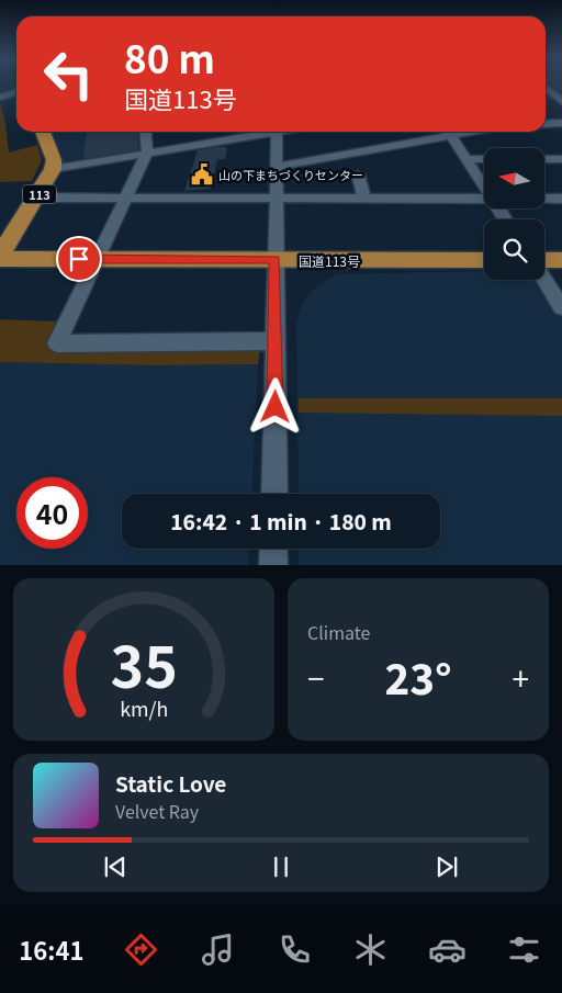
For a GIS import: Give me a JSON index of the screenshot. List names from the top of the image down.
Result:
{
  "streets": {
    "highway": ["113", "国道113号"]
  },
  "crossings": [
    ["113", "国道113号"]
  ],
  "places": {
    "public building": ["山の下まちづくりセンター"]
  },
  "north": "left",
  "page": {
    "turn": ["80 m", "国道113号"],
    "limit": "40",
    "trip": "16:42 · 1 min · 180 m",
    "tile": "Climate",
    "heat": ["−", "23°", "+"],
    "song": ["Static Love", "Velvet Ray"],
    "tabs": "16:41",
    "gauge": ["35", "km/h"]
  }
}
